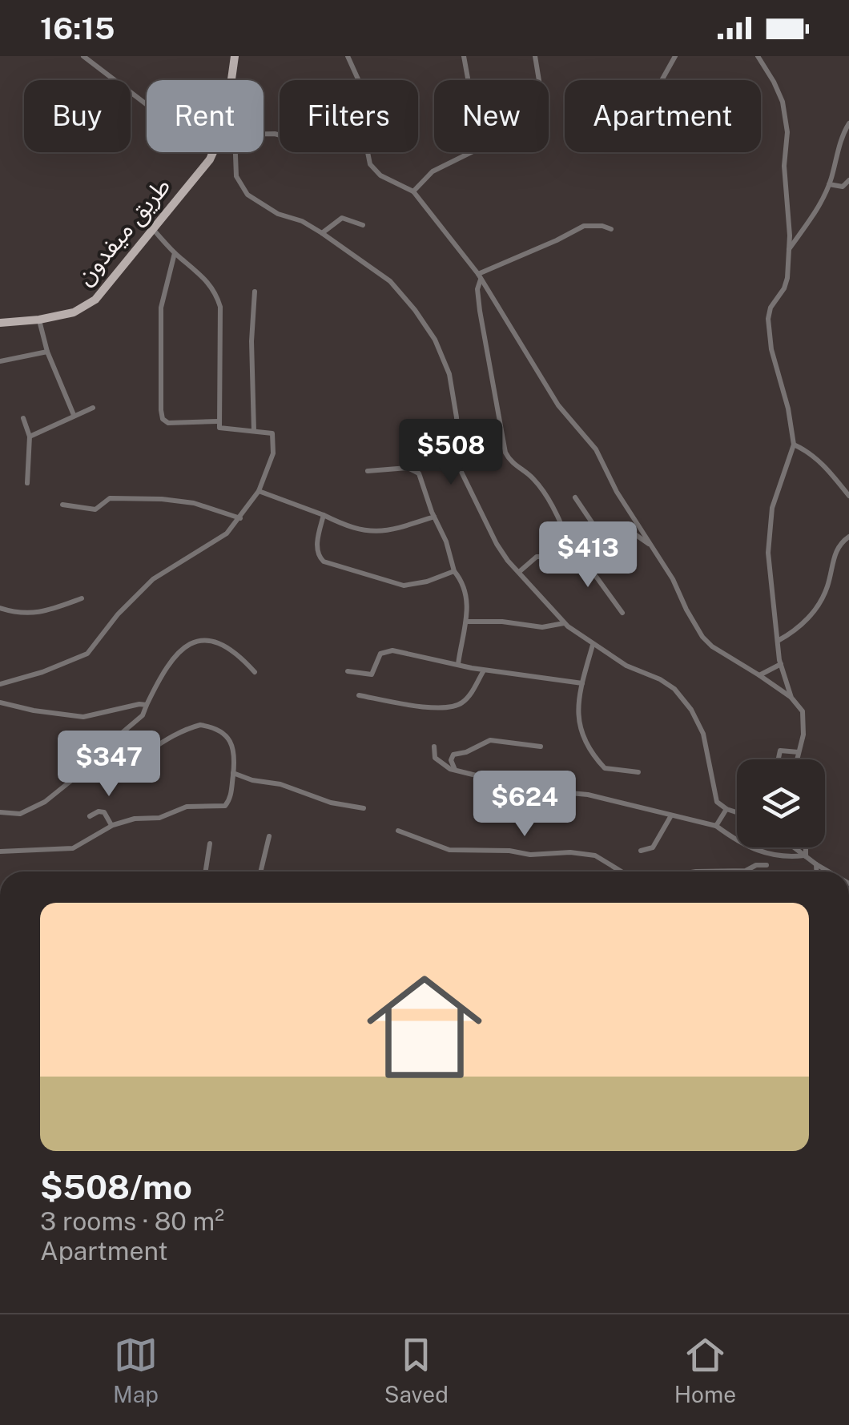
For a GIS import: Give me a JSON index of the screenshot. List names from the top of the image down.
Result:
{
  "streets": {
    "main road": ["طريق ميفدون"]
  },
  "page": {
    "status": "16:15",
    "chip": [
      "Buy",
      "Rent",
      "Filters",
      "New",
      "Apartment"
    ],
    "price": [
      "$508",
      "$413",
      "$347",
      "$624"
    ],
    "list": [
      {
        "name": "$508/mo",
        "note": "3 rooms · 80 m² · Apartment"
      }
    ],
    "tabs": ["Map", "Saved", "Home"]
  }
}
